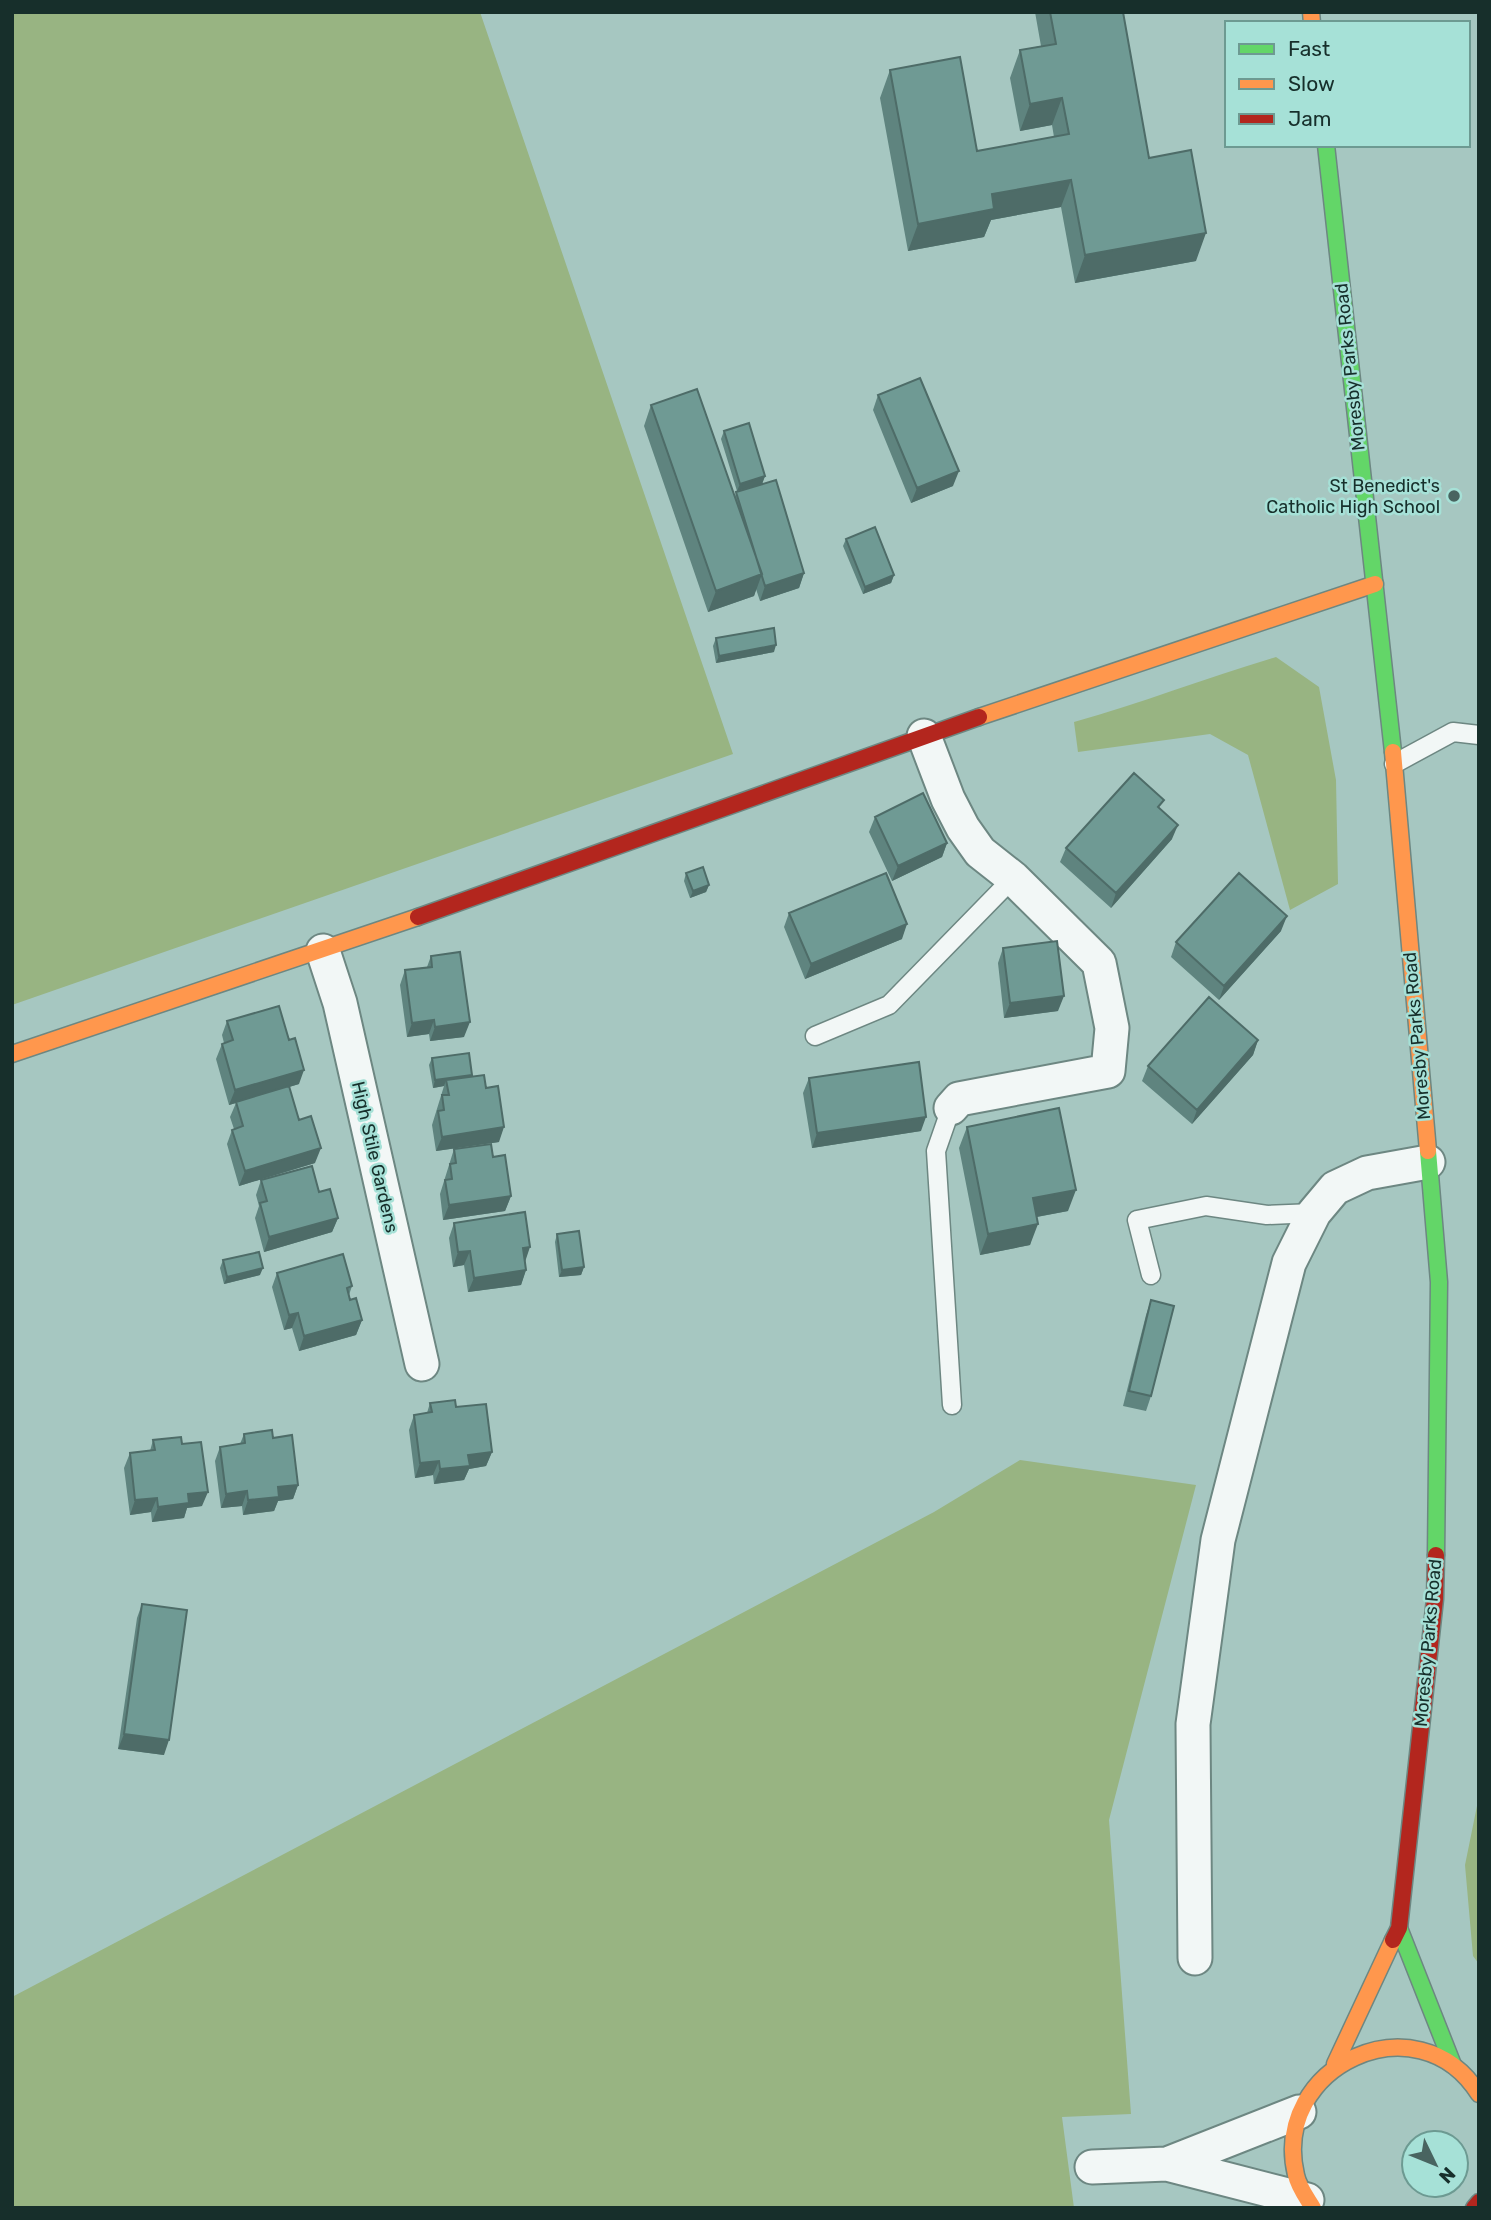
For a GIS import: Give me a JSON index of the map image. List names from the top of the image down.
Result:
{
  "streets": {
    "street": ["Moresby Parks Road", "High Stile Gardens"]
  },
  "places": ["St Benedict's Catholic High School"],
  "legend": ["Fast", "Slow", "Jam"],
  "north": "bottom right"
}
